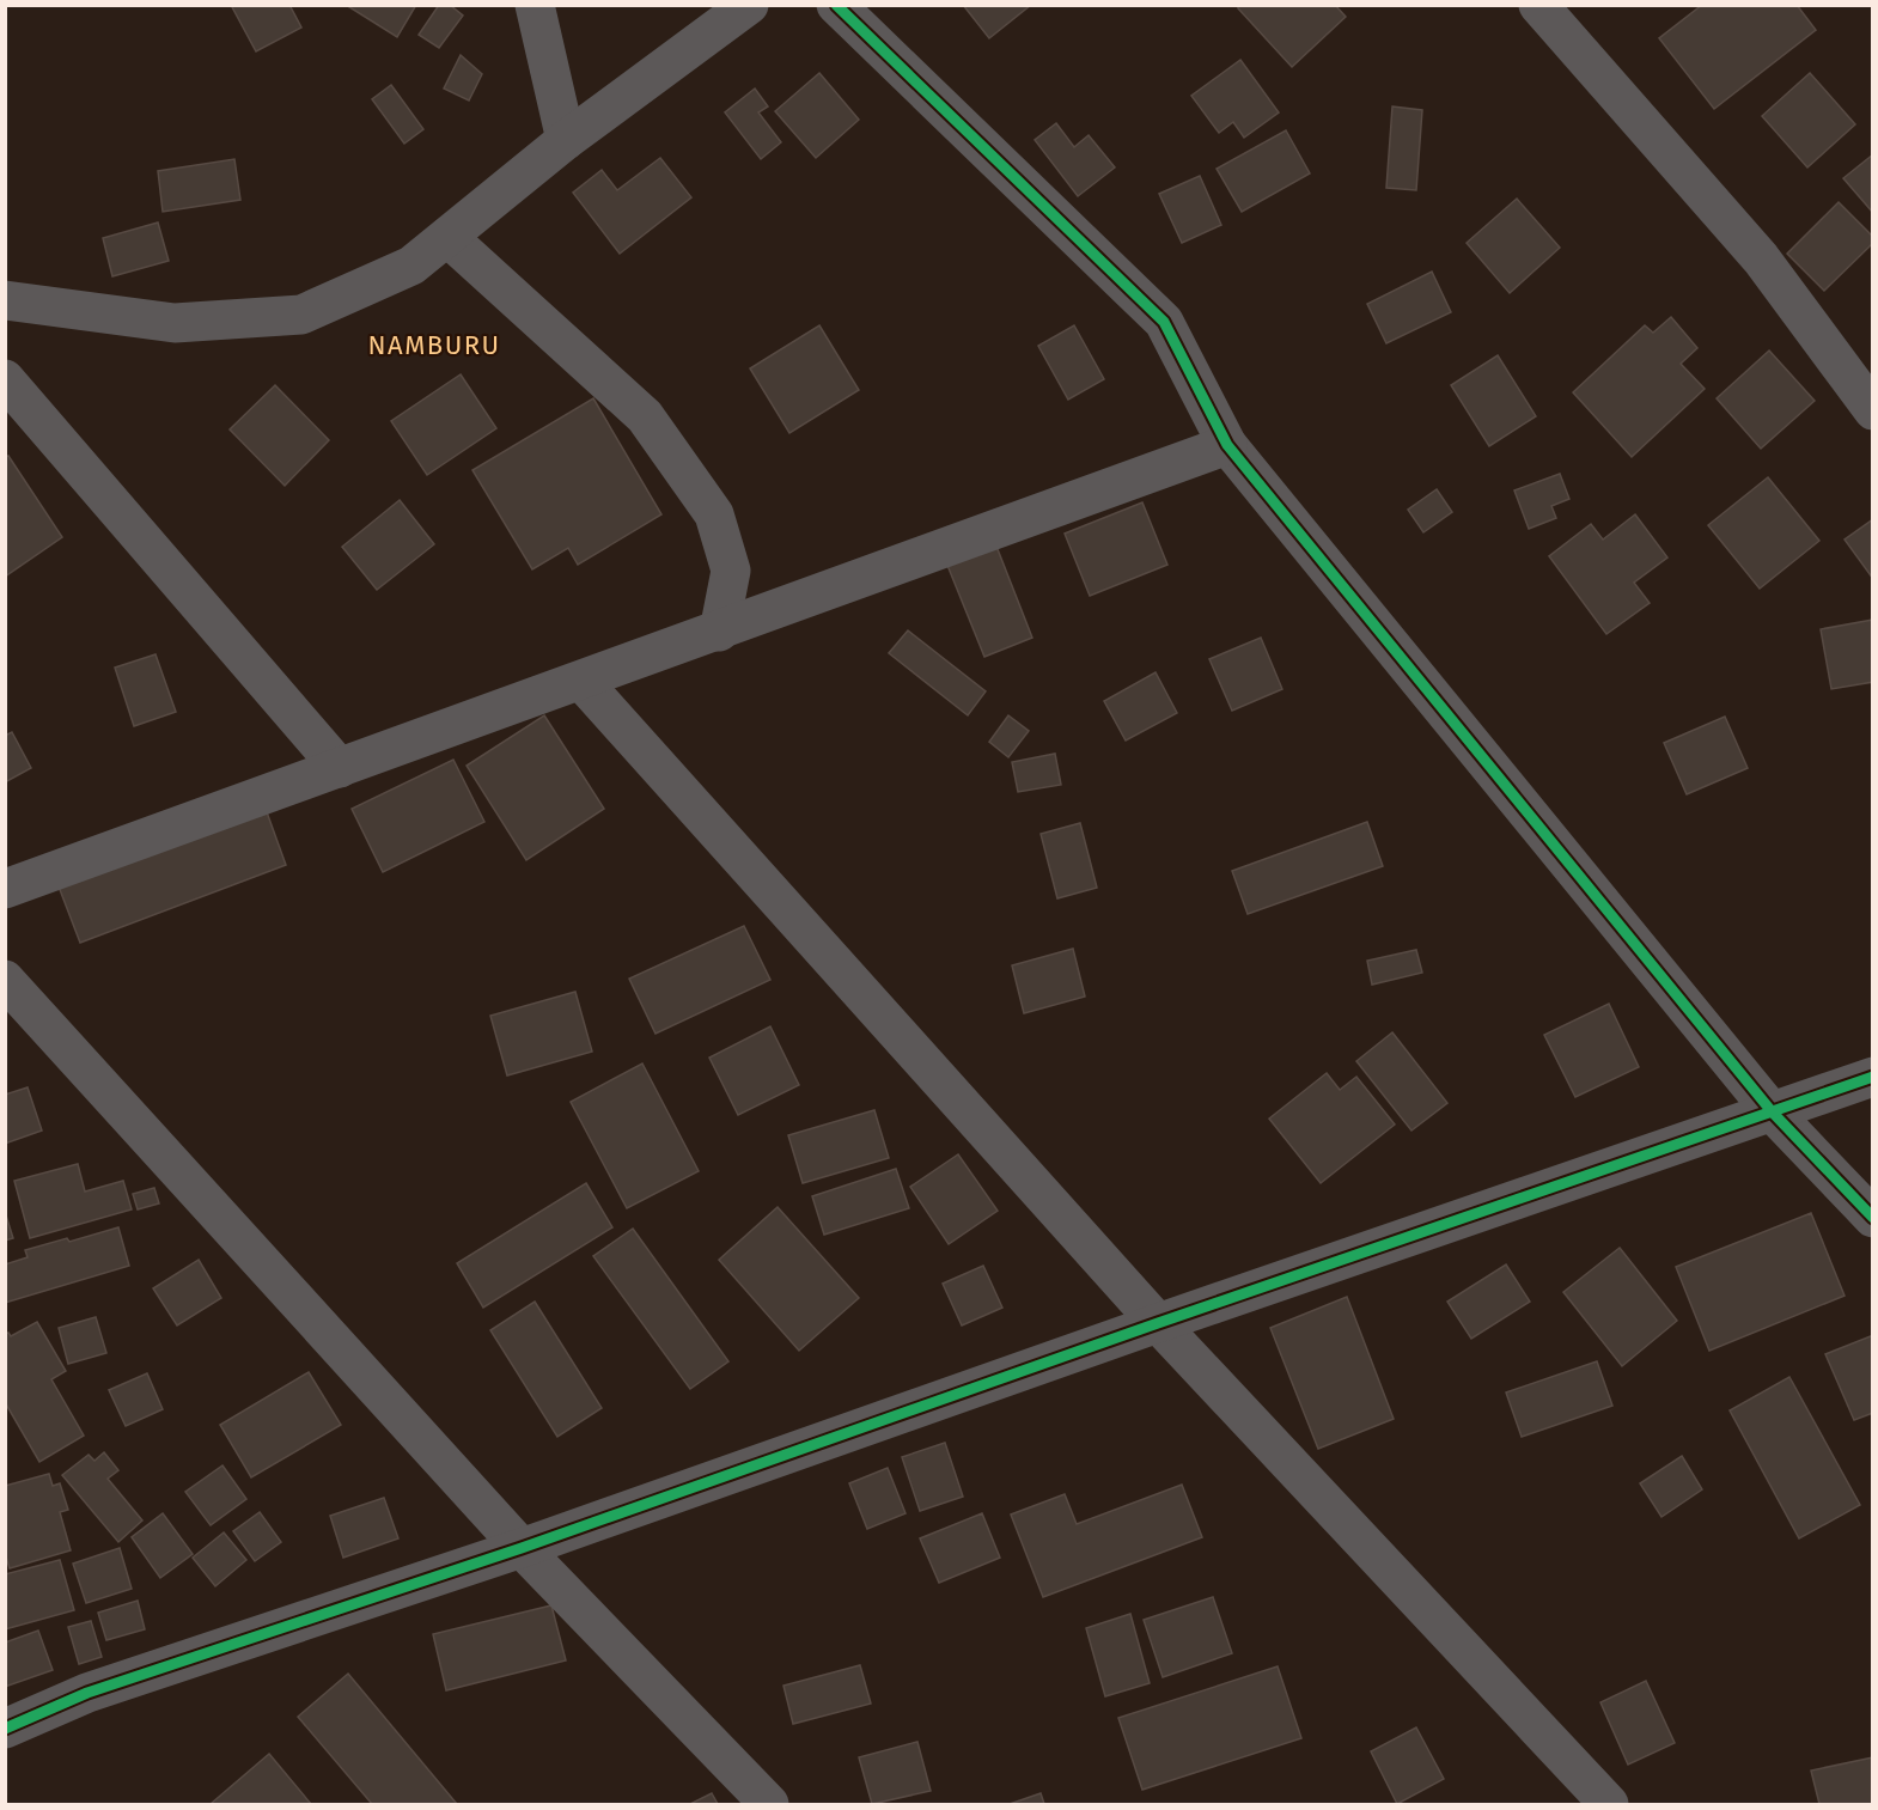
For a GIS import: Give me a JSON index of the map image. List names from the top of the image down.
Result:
{
  "districts": ["NAMBURU"]
}
